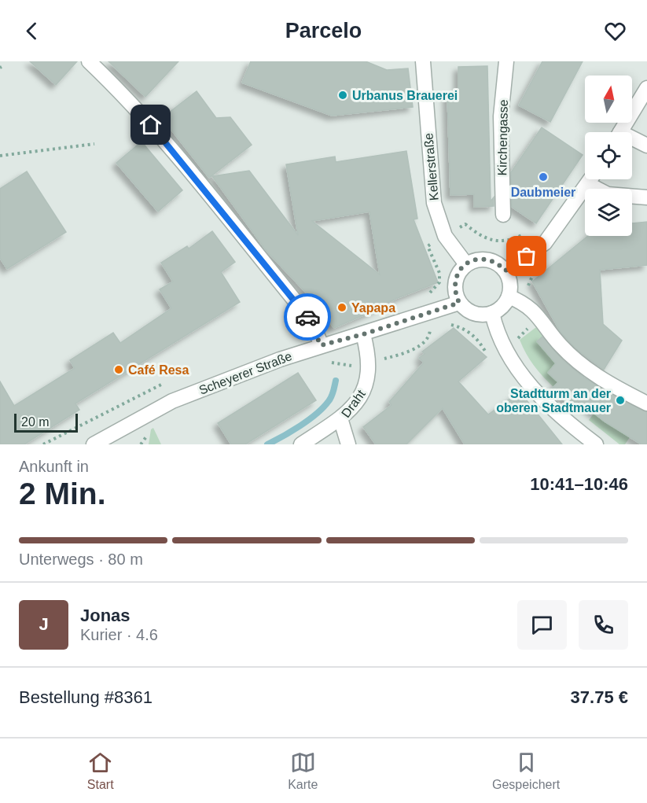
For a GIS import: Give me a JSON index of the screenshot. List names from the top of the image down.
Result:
{
  "streets": {
    "street": [
      "Kirchengasse",
      "Kellerstraße",
      "Scheyerer Straße",
      "Draht"
    ]
  },
  "crossings": [
    ["Kellerstraße", "Scheyerer Straße"],
    ["Scheyerer Straße", "Draht"]
  ],
  "places": [
    "Urbanus Brauerei",
    "Daubmeier",
    "Yapapa",
    "Café Resa",
    "Stadtturm an der oberen Stadtmauer"
  ],
  "scale_bar": "20 m",
  "north": "top",
  "page": {
    "header": "Parcelo",
    "scale": "20 m",
    "heading": ["2 Min.", "Ankunft in", "10:41–10:46"],
    "panel": [
      "Jonas",
      "Kurier · 4.6",
      "Bestellung #8361",
      "37.75 €"
    ],
    "bar": "Unterwegs · 80 m",
    "round": "J",
    "tabs": ["Start", "Karte", "Gespeichert"]
  }
}
